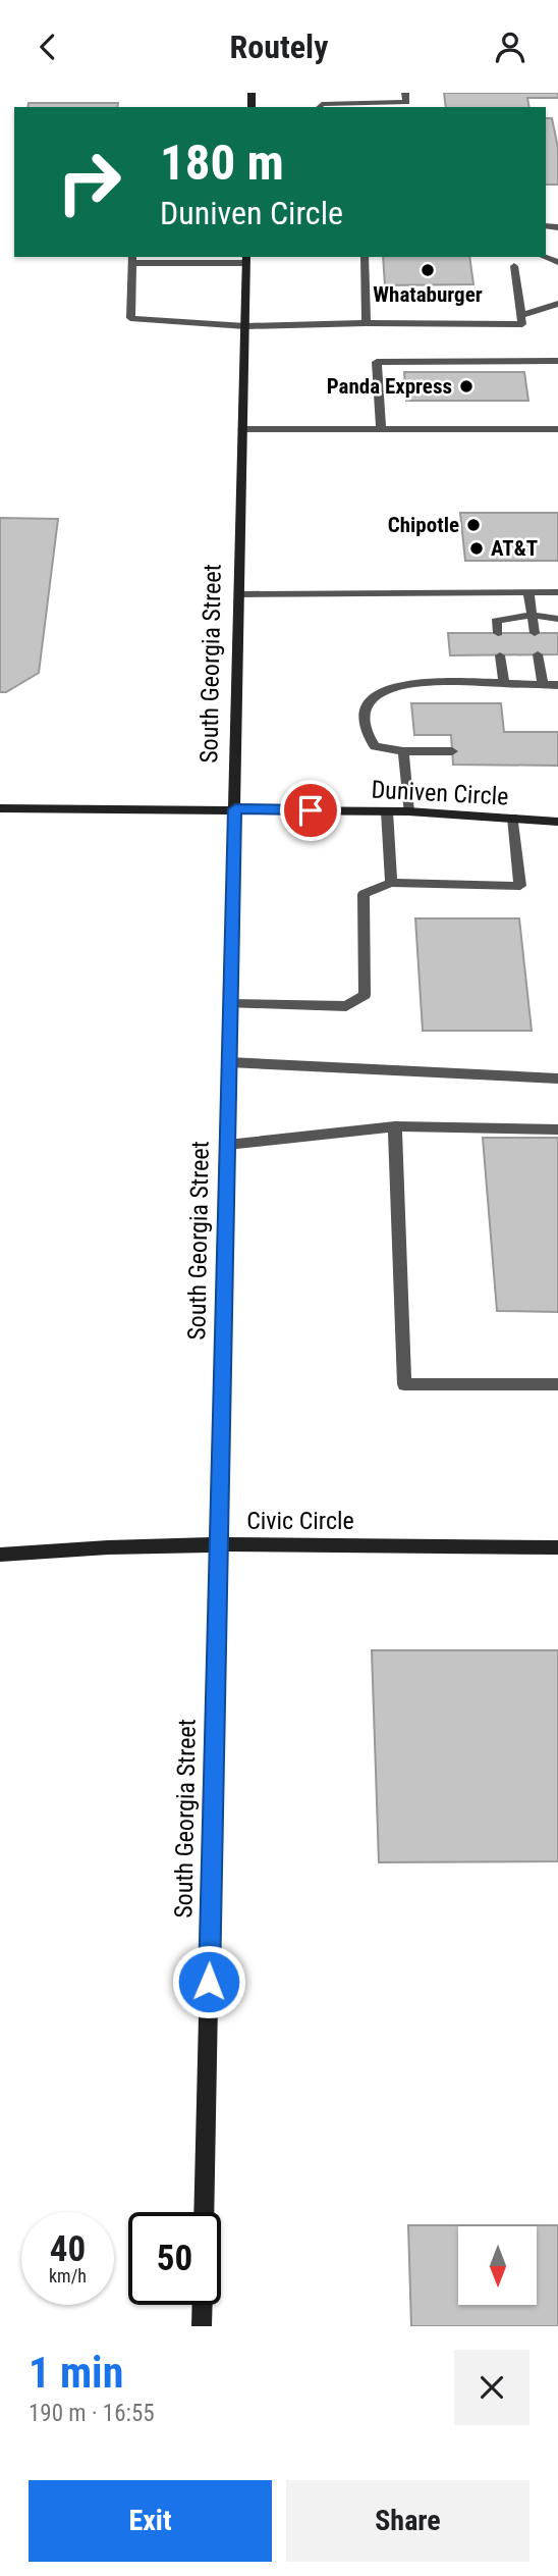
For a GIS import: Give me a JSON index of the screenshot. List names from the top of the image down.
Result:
{
  "streets": {
    "main road": ["South Georgia Street", "Duniven Circle", "Civic Circle"]
  },
  "crossings": [
    ["South Georgia Street", "Duniven Circle"],
    ["South Georgia Street", "Civic Circle"]
  ],
  "places": [
    "Whataburger",
    "Panda Express",
    "Chipotle",
    "AT&T"
  ],
  "north": "bottom",
  "page": {
    "header": "Routely",
    "turn": ["180 m", "Duniven Circle"],
    "speed": "40 km/h",
    "limit": "50",
    "heading": ["1 min", "190 m · 16:55"],
    "buttons": ["Exit", "Share"]
  }
}
